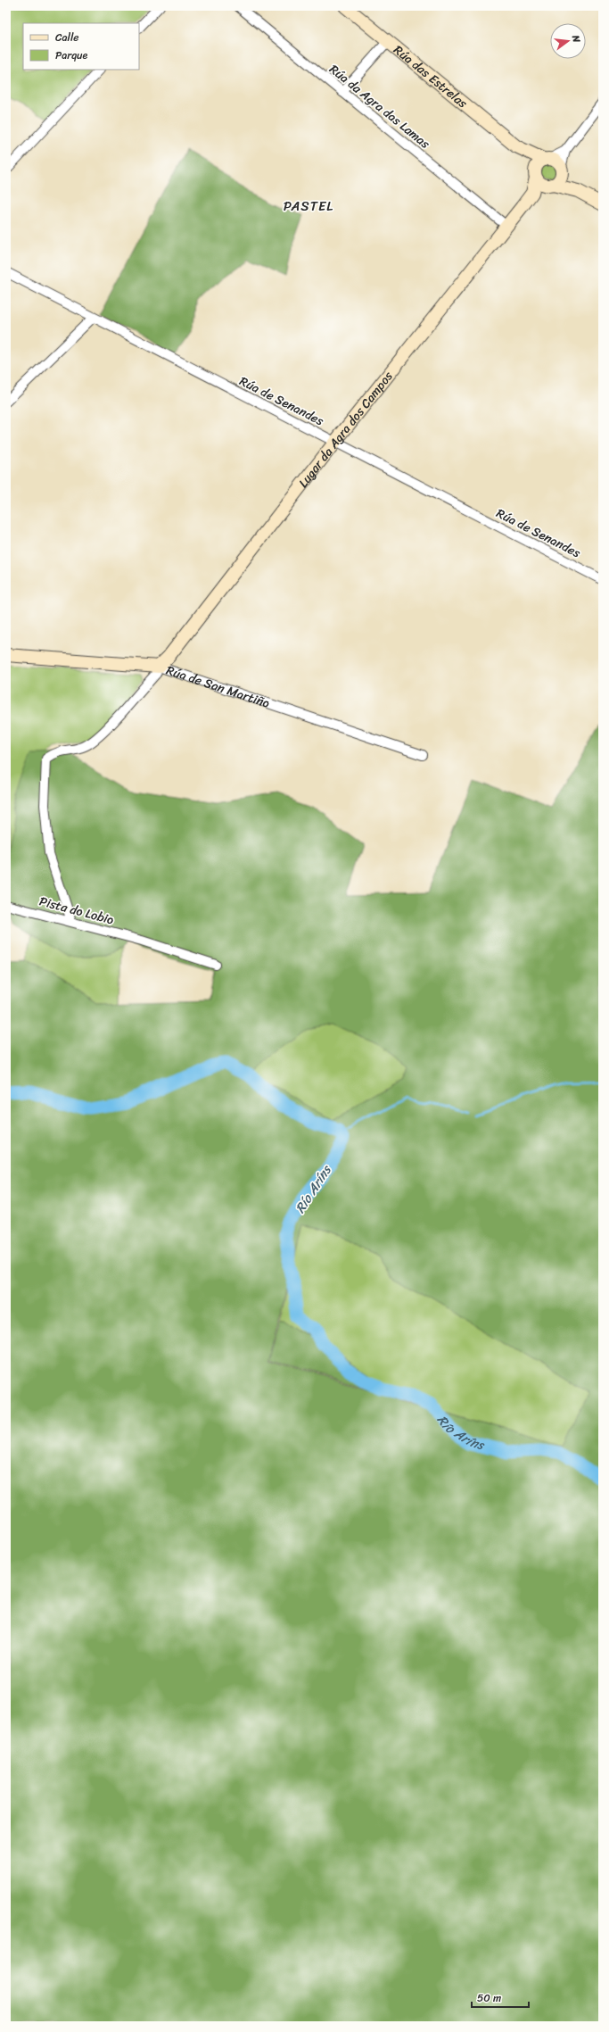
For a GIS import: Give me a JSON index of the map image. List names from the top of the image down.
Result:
{
  "streets": {
    "street": [
      "Rúa das Estrelas",
      "Rúa da Agra das Lamas",
      "Rúa de Senandes",
      "Lugar da Agra dos Campos",
      "Rúa de San Martiño",
      "Pista do Lobio"
    ]
  },
  "crossings": [
    ["Rúa das Estrelas", "Lugar da Agra dos Campos"],
    ["Rúa da Agra das Lamas", "Lugar da Agra dos Campos"],
    ["Rúa de Senandes", "Lugar da Agra dos Campos"],
    ["Lugar da Agra dos Campos", "Rúa de San Martiño"]
  ],
  "districts": ["PASTEL"],
  "water": ["Río Aríns"],
  "legend": ["Calle", "Parque"],
  "scale_bar": "50 m",
  "north": "right"
}
